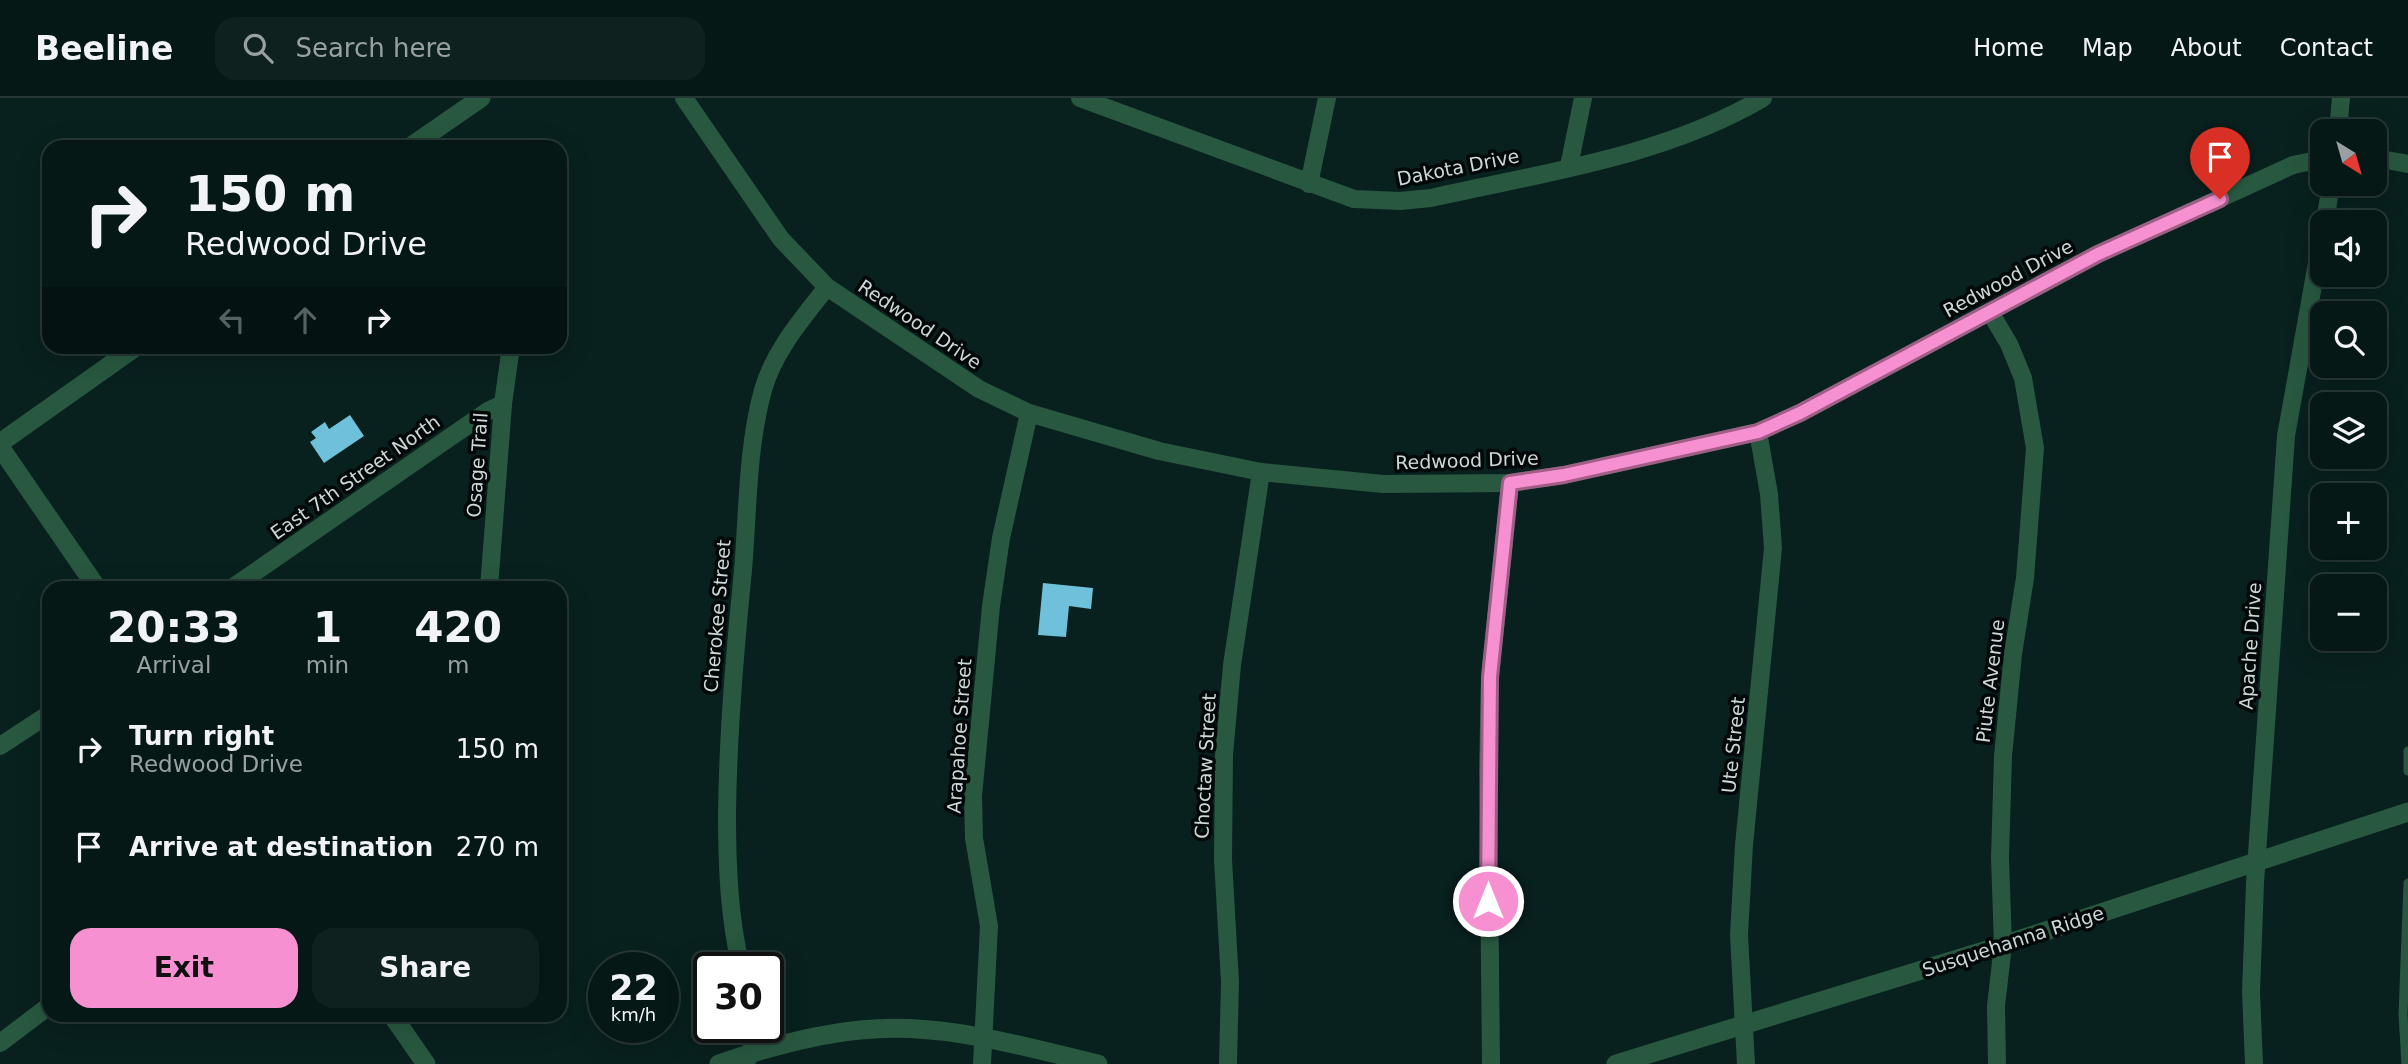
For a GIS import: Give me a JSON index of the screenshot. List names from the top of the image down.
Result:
{
  "streets": {
    "street": [
      "Dakota Drive",
      "Redwood Drive",
      "Osage Trail",
      "East 7th Street North",
      "Cherokee Street",
      "Apache Drive",
      "Piute Avenue",
      "Arapahoe Street",
      "Ute Street",
      "Choctaw Street",
      "Susquehanna Ridge"
    ]
  },
  "crossings": [
    ["Redwood Drive", "Cherokee Street"],
    ["Redwood Drive", "Piute Avenue"],
    ["Redwood Drive", "Arapahoe Street"],
    ["Redwood Drive", "Ute Street"],
    ["Redwood Drive", "Choctaw Street"],
    ["Osage Trail", "East 7th Street North"],
    ["Apache Drive", "Susquehanna Ridge"],
    ["Piute Avenue", "Susquehanna Ridge"],
    ["Ute Street", "Susquehanna Ridge"]
  ],
  "north": "bottom right",
  "page": {
    "header": "Beeline",
    "search": "Search here",
    "nav": [
      "Home",
      "Map",
      "About",
      "Contact"
    ],
    "map_buttons": ["+", "−"],
    "turn": ["150 m", "Redwood Drive"],
    "eta": [
      "20:33",
      "Arrival",
      "1",
      "min",
      "420",
      "m"
    ],
    "list": [
      {
        "name": "Turn right",
        "note": "Redwood Drive",
        "value": "150 m"
      },
      {
        "name": "Arrive at destination",
        "value": "270 m"
      }
    ],
    "buttons": ["Exit", "Share"],
    "speed": "22 km/h",
    "limit": "30"
  }
}
